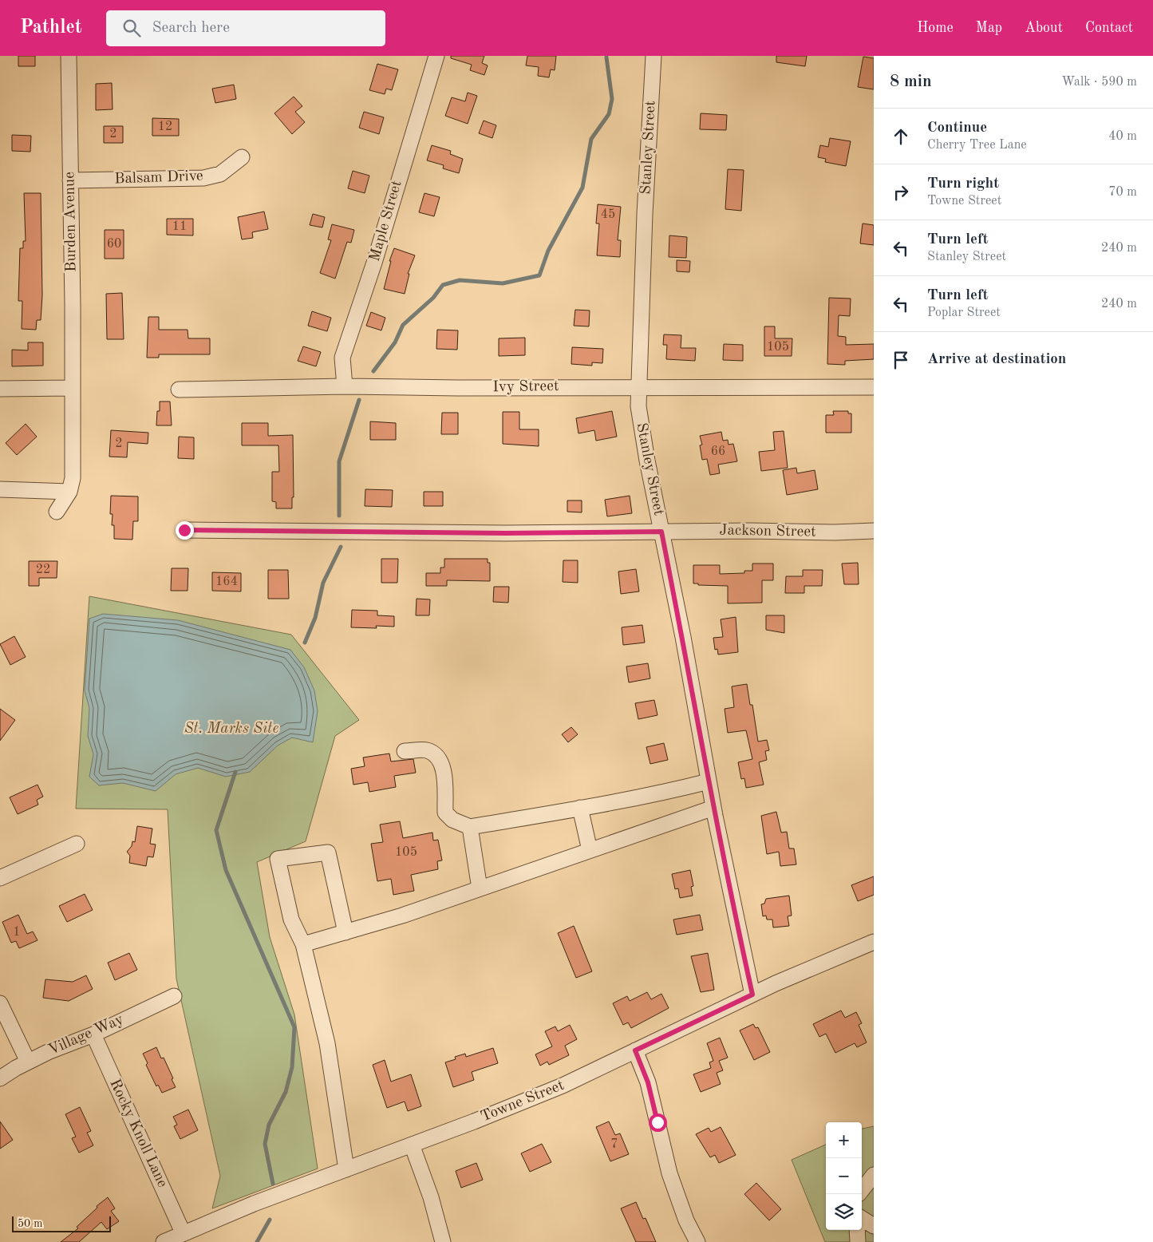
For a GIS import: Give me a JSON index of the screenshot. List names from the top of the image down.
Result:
{
  "streets": {
    "street": [
      "Stanley Street",
      "Balsam Drive",
      "Maple Street",
      "Burden Avenue",
      "Ivy Street",
      "Jackson Street",
      "Village Way",
      "Towne Street",
      "Rocky Knoll Lane"
    ]
  },
  "crossings": [
    ["Stanley Street", "Ivy Street"],
    ["Stanley Street", "Jackson Street"],
    ["Stanley Street", "Towne Street"],
    ["Balsam Drive", "Burden Avenue"],
    ["Maple Street", "Ivy Street"],
    ["Village Way", "Rocky Knoll Lane"],
    ["Towne Street", "Rocky Knoll Lane"]
  ],
  "parks": ["St. Marks Site"],
  "house_numbers": [
    "12",
    "2",
    "45",
    "11",
    "60",
    "105",
    "2",
    "66",
    "22",
    "164",
    "105",
    "1",
    "7"
  ],
  "scale_bar": "50 m",
  "page": {
    "header": "Pathlet",
    "search": "Search here",
    "nav": [
      "Home",
      "Map",
      "About",
      "Contact"
    ],
    "heading": ["8 min", "Walk · 590 m"],
    "list": [
      ["Continue", "Cherry Tree Lane", "40 m"],
      ["Turn right", "Towne Street", "70 m"],
      ["Turn left", "Stanley Street", "240 m"],
      ["Turn left", "Poplar Street", "240 m"],
      "Arrive at destination"
    ],
    "map_buttons": ["+", "−"],
    "scale": "50 m"
  }
}
